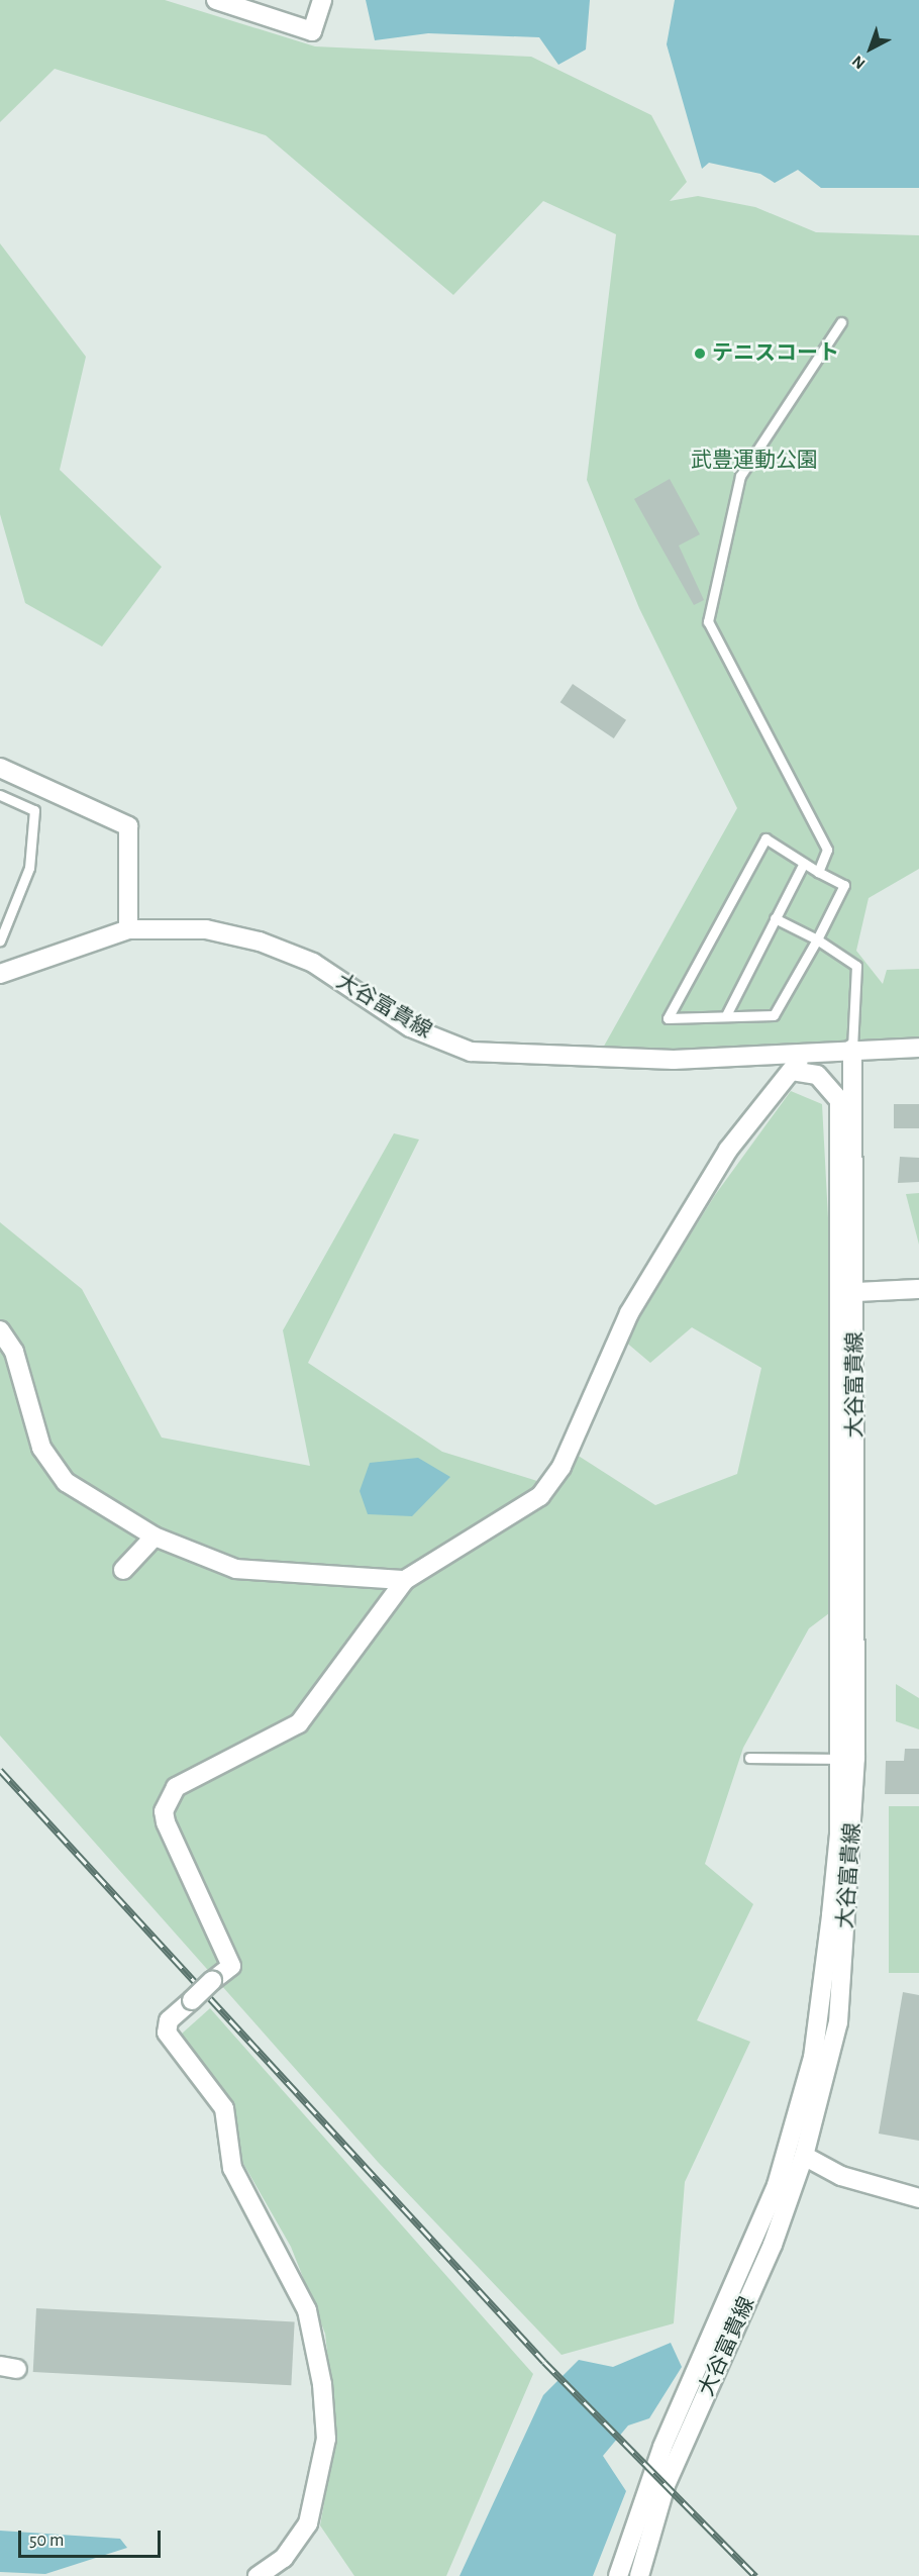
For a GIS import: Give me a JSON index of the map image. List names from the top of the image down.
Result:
{
  "streets": {
    "street": ["大谷富貴線"]
  },
  "parks": ["武豊運動公園"],
  "places": ["テニスコート"],
  "scale_bar": "50 m",
  "north": "bottom left"
}
